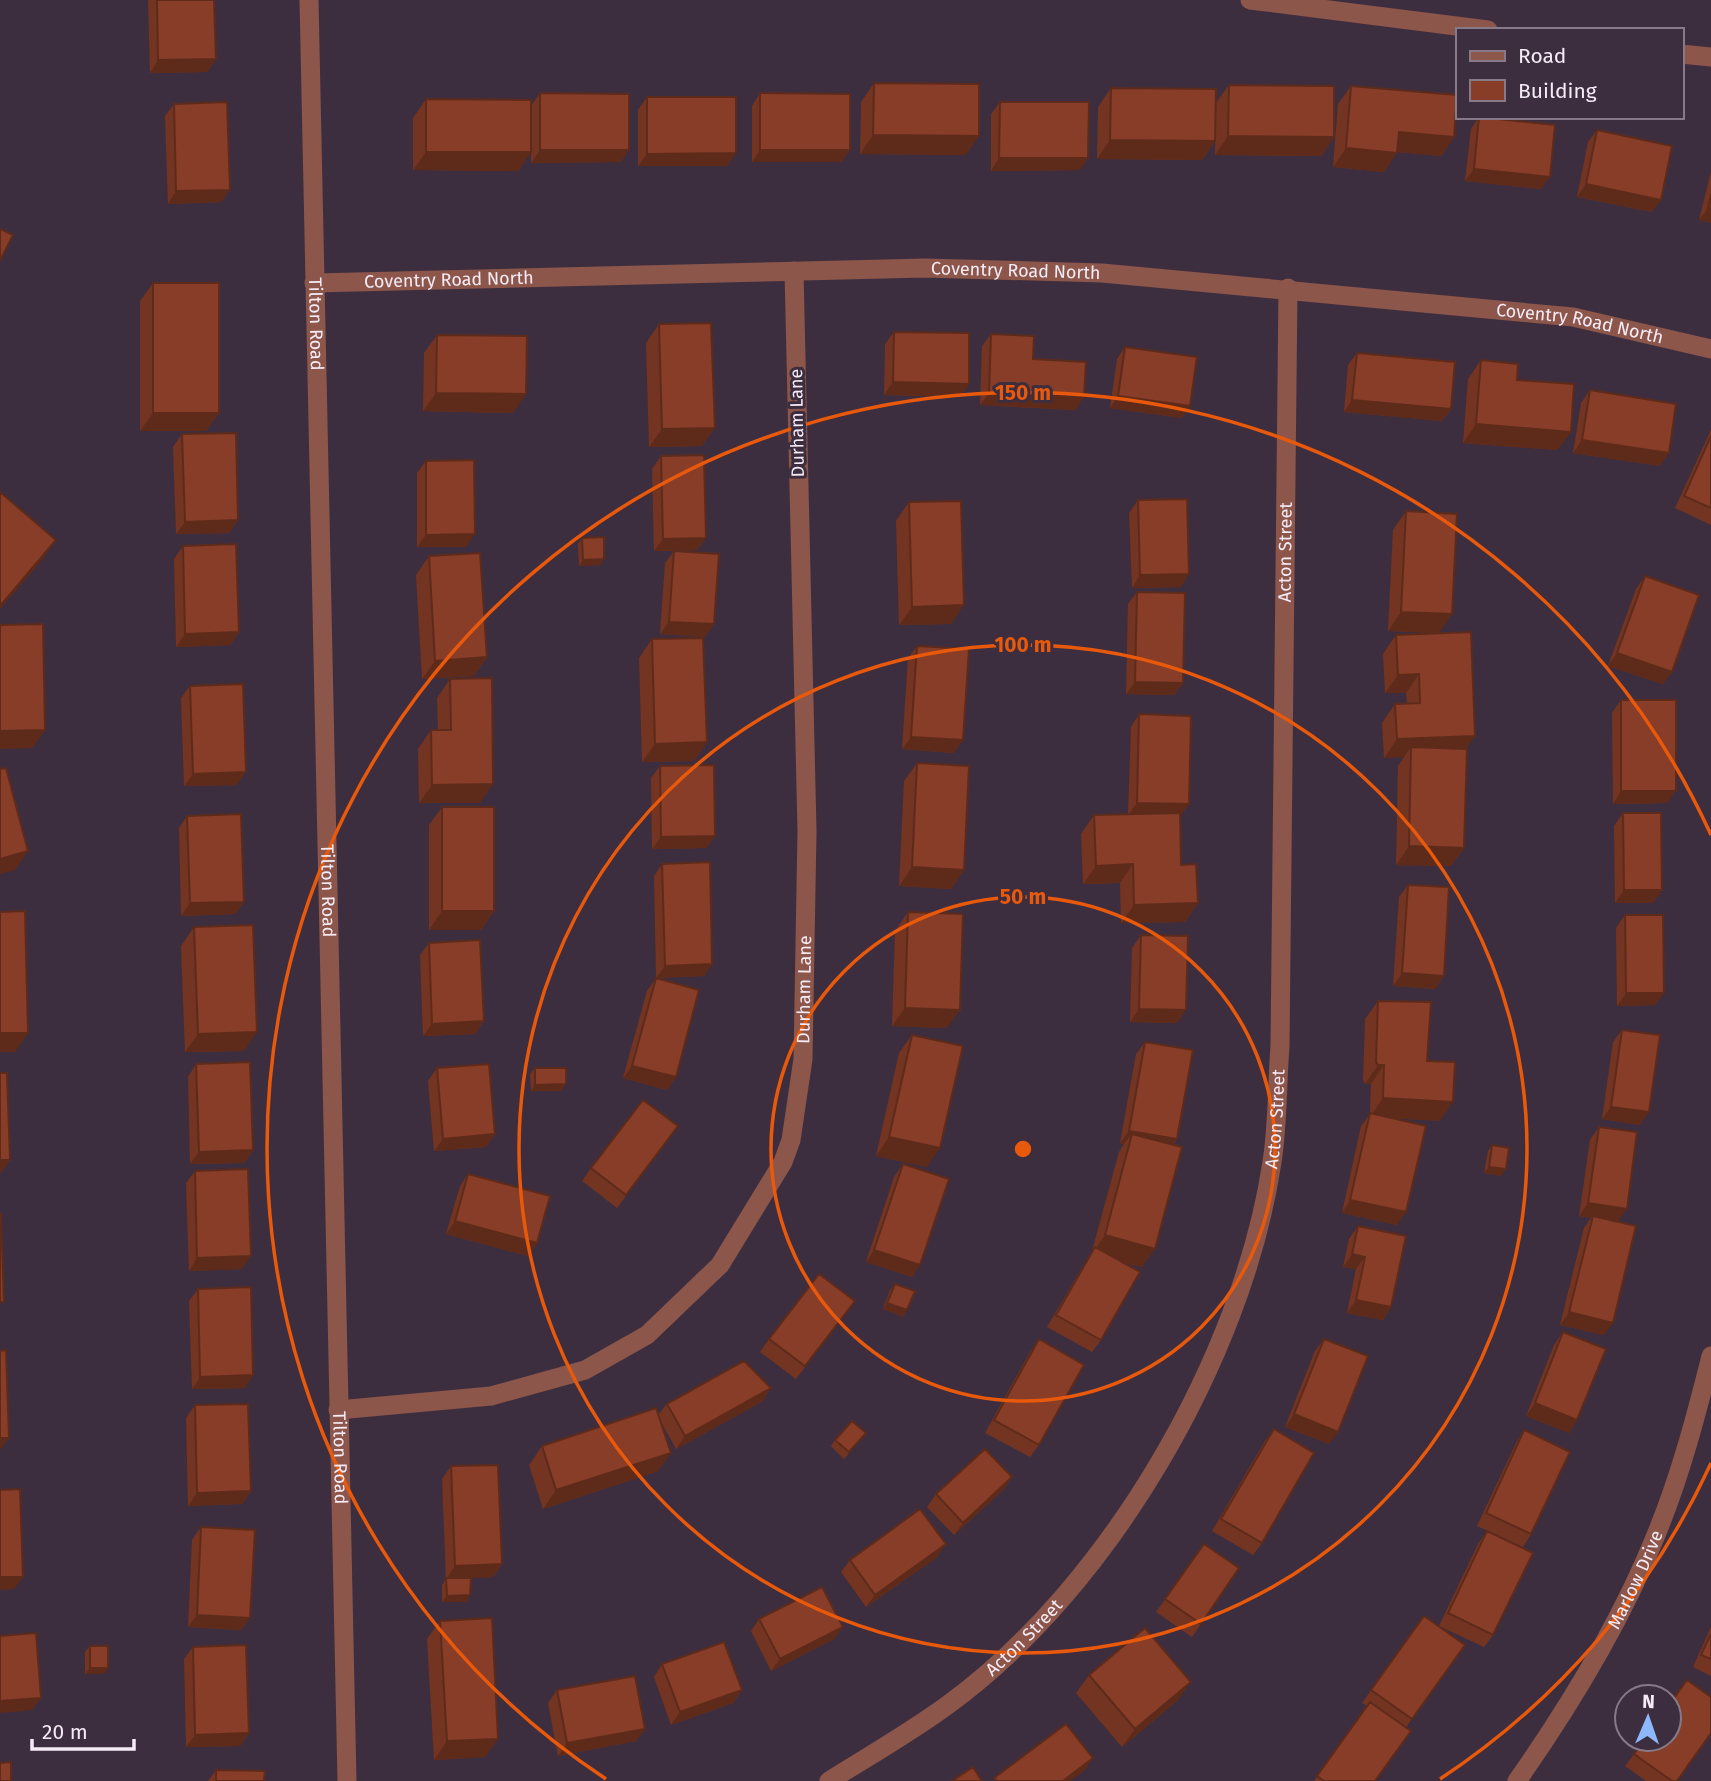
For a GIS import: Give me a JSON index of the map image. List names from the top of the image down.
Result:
{
  "streets": {
    "street": [
      "Coventry Road North",
      "Tilton Road",
      "Durham Lane",
      "Acton Street",
      "Marlow Drive"
    ]
  },
  "crossings": [
    ["Coventry Road North", "Tilton Road"],
    ["Coventry Road North", "Durham Lane"],
    ["Coventry Road North", "Acton Street"],
    ["Tilton Road", "Durham Lane"]
  ],
  "legend": ["Road", "Building"],
  "scale_bar": "20 m",
  "north": "top",
  "rings": ["150 m", "100 m", "50 m"]
}
